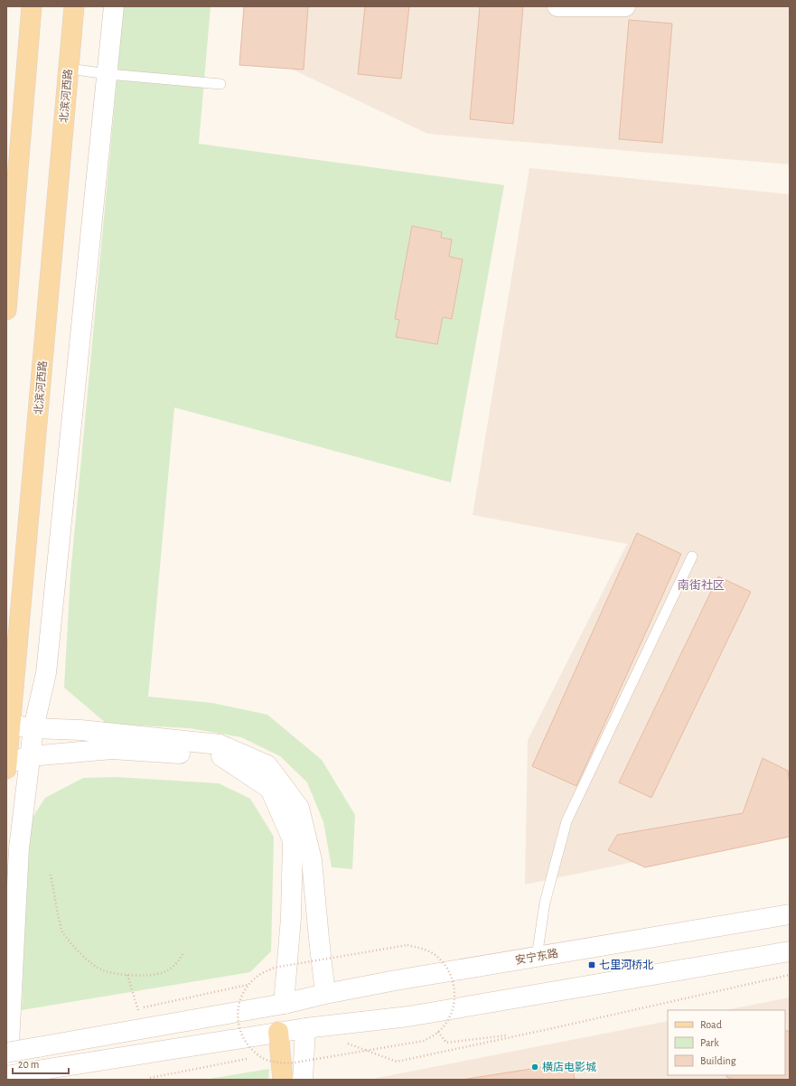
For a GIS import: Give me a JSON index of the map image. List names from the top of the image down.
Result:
{
  "streets": {
    "main road": ["北滨河西路", "安宁东路"]
  },
  "districts": ["南街社区"],
  "places": {
    "transit": ["七里河桥北"],
    "other": ["横店电影城"]
  },
  "legend": ["Road", "Park", "Building"],
  "scale_bar": "20 m"
}
